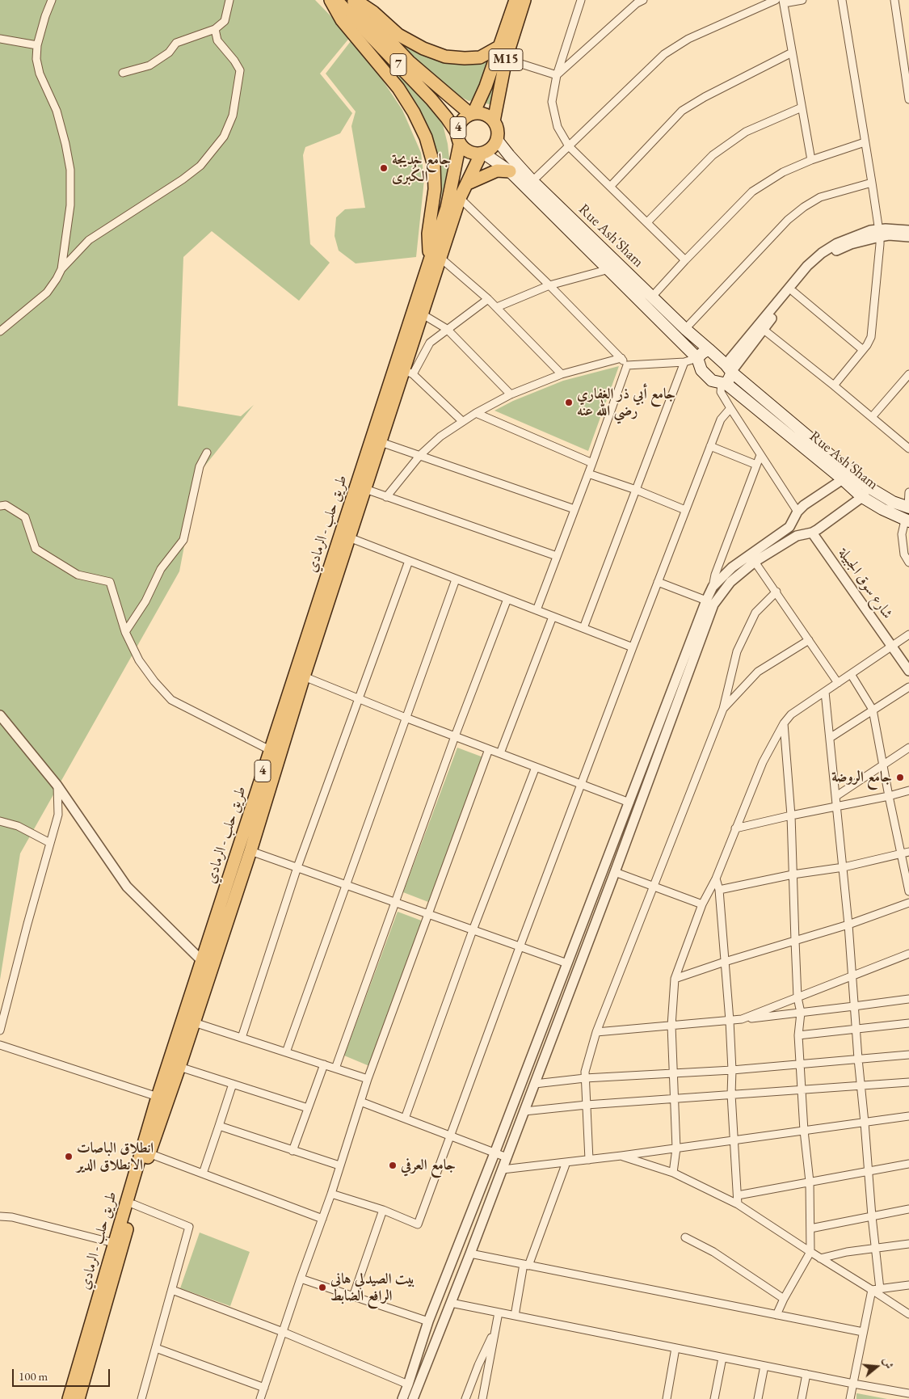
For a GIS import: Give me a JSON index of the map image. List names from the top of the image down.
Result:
{
  "streets": {
    "main road": [
      "M15",
      "7",
      "4",
      "Rue Ash'Sham",
      "طريق حلب - الرمادي"
    ],
    "street": ["شارع سوق الجبيلة"]
  },
  "crossings": [
    ["M15", "7"],
    ["M15", "4"],
    ["M15", "Rue Ash'Sham"],
    ["M15", "طريق حلب - الرمادي"],
    ["7", "4"],
    ["7", "Rue Ash'Sham"],
    ["7", "طريق حلب - الرمادي"],
    ["4", "Rue Ash'Sham"],
    ["4", "طريق حلب - الرمادي"],
    ["Rue Ash'Sham", "طريق حلب - الرمادي"]
  ],
  "places": [
    "جامع خديجة الكُبرى",
    "جامع أبي ذر الغفاري رضي الله عنه",
    "جامع الروضة",
    "انطلاق الباصات الانطلاق الدير",
    "جامع العرفي",
    "بيت الصيدلي هاني الرافع الضابط"
  ],
  "scale_bar": "100 m",
  "north": "right"
}
